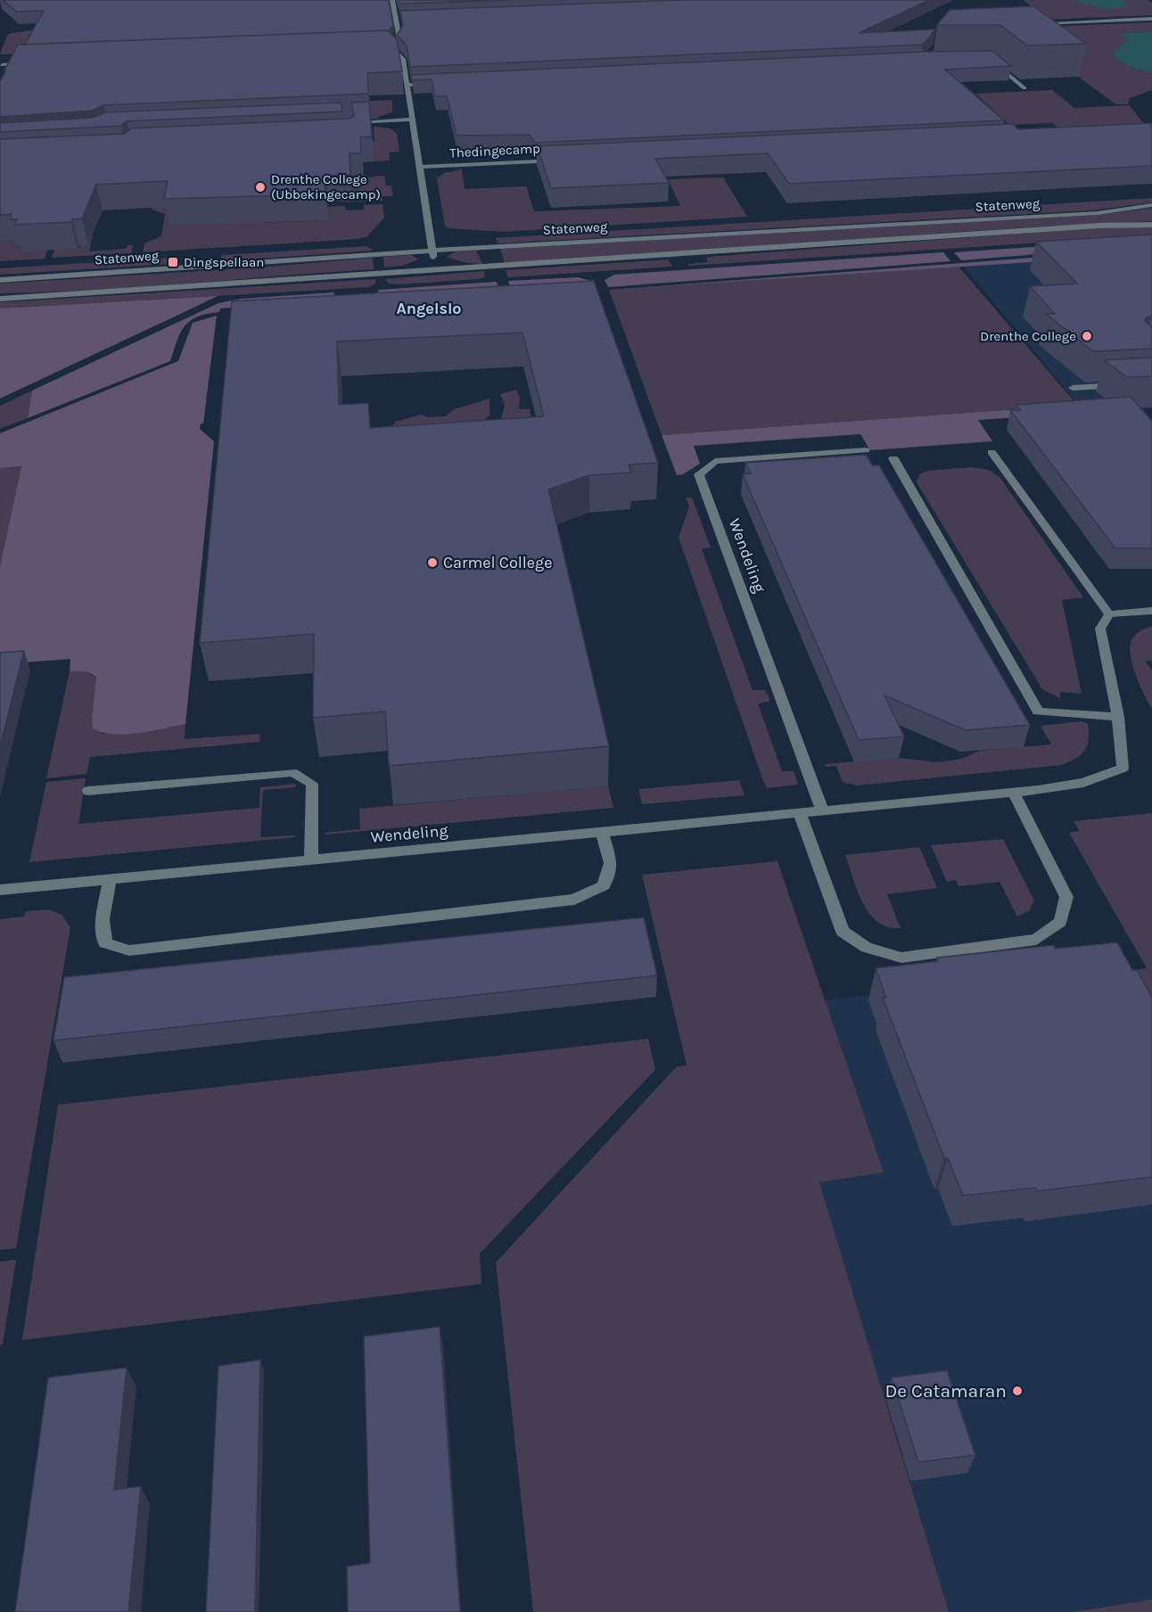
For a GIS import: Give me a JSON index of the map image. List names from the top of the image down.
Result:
{
  "streets": {
    "street": ["Thedingecamp", "Statenweg", "Wendeling"]
  },
  "districts": ["Angelslo"],
  "places": {
    "other": [
      "Drenthe College (Ubbekingecamp)",
      "Drenthe College",
      "Carmel College",
      "De Catamaran"
    ],
    "transit": ["Dingspellaan"]
  }
}
